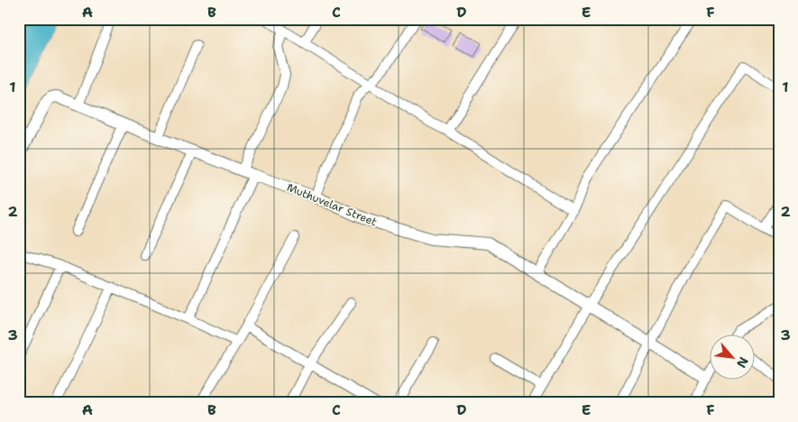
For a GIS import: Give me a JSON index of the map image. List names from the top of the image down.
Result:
{
  "streets": {
    "street": ["Muthuvelar Street"]
  },
  "north": "bottom right",
  "grid": {
    "columns": [
      "A",
      "B",
      "C",
      "D",
      "E",
      "F"
    ],
    "rows": ["1", "2", "3"]
  }
}
